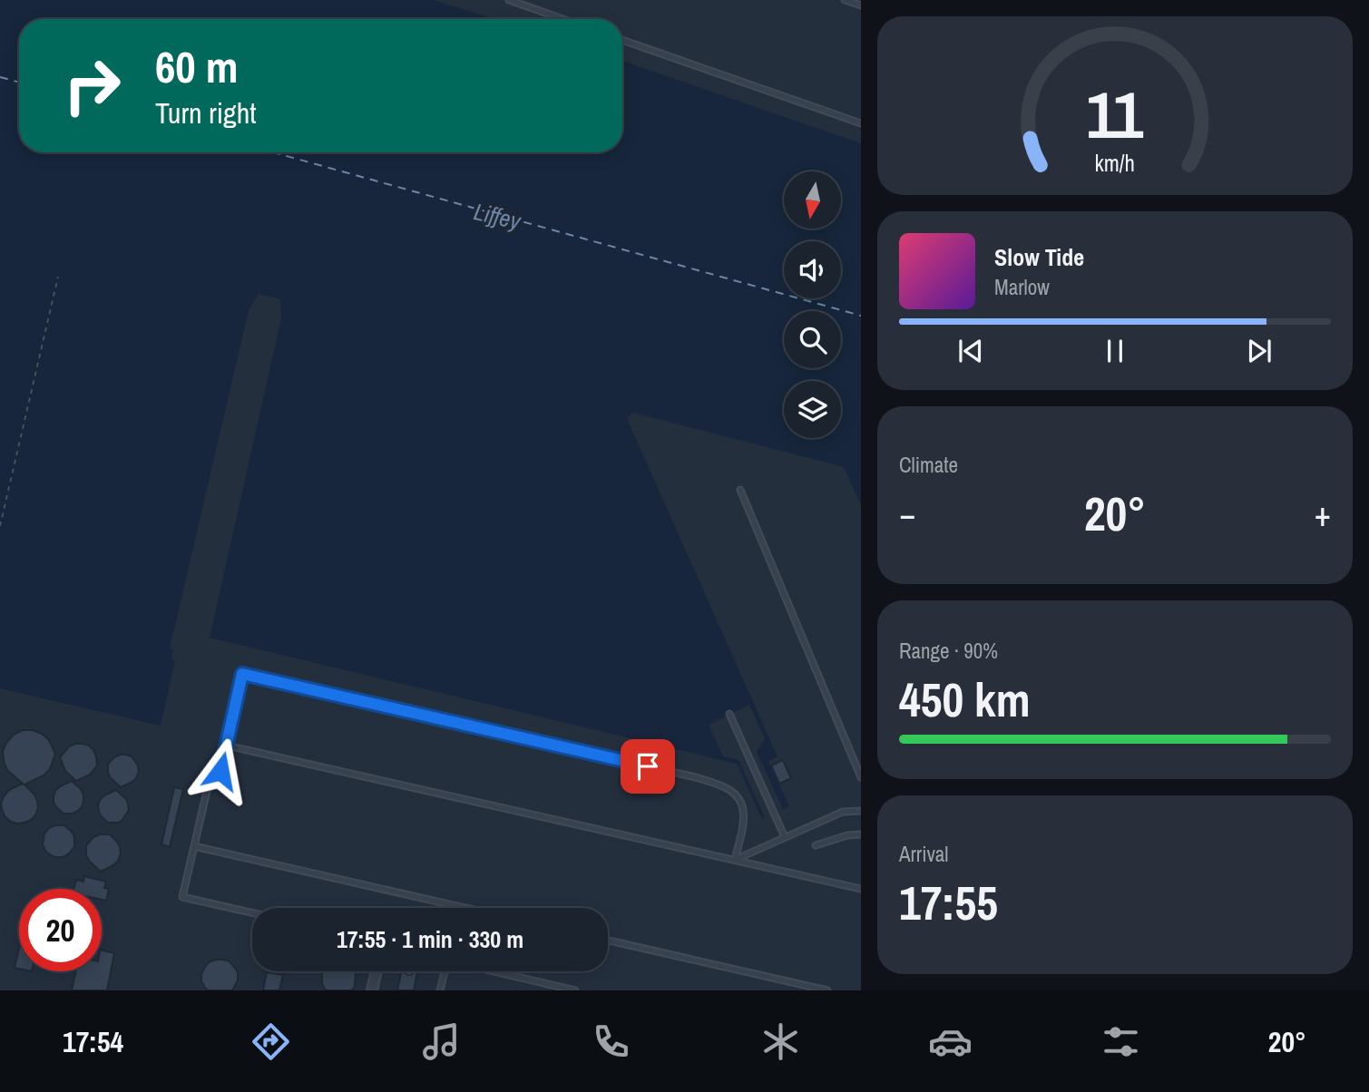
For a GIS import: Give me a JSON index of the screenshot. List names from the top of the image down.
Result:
{
  "water": ["Liffey"],
  "north": "bottom",
  "page": {
    "turn": ["60 m", "Turn right"],
    "song": ["Slow Tide", "Marlow"],
    "tile": [
      "Climate",
      ["Range · 90%", "450 km"],
      ["Arrival", "17:55"]
    ],
    "heat": ["−", "20°", "+"],
    "limit": "20",
    "trip": "17:55 · 1 min · 330 m",
    "tabs": ["17:54", "20°"],
    "gauge": ["11", "km/h"]
  }
}
